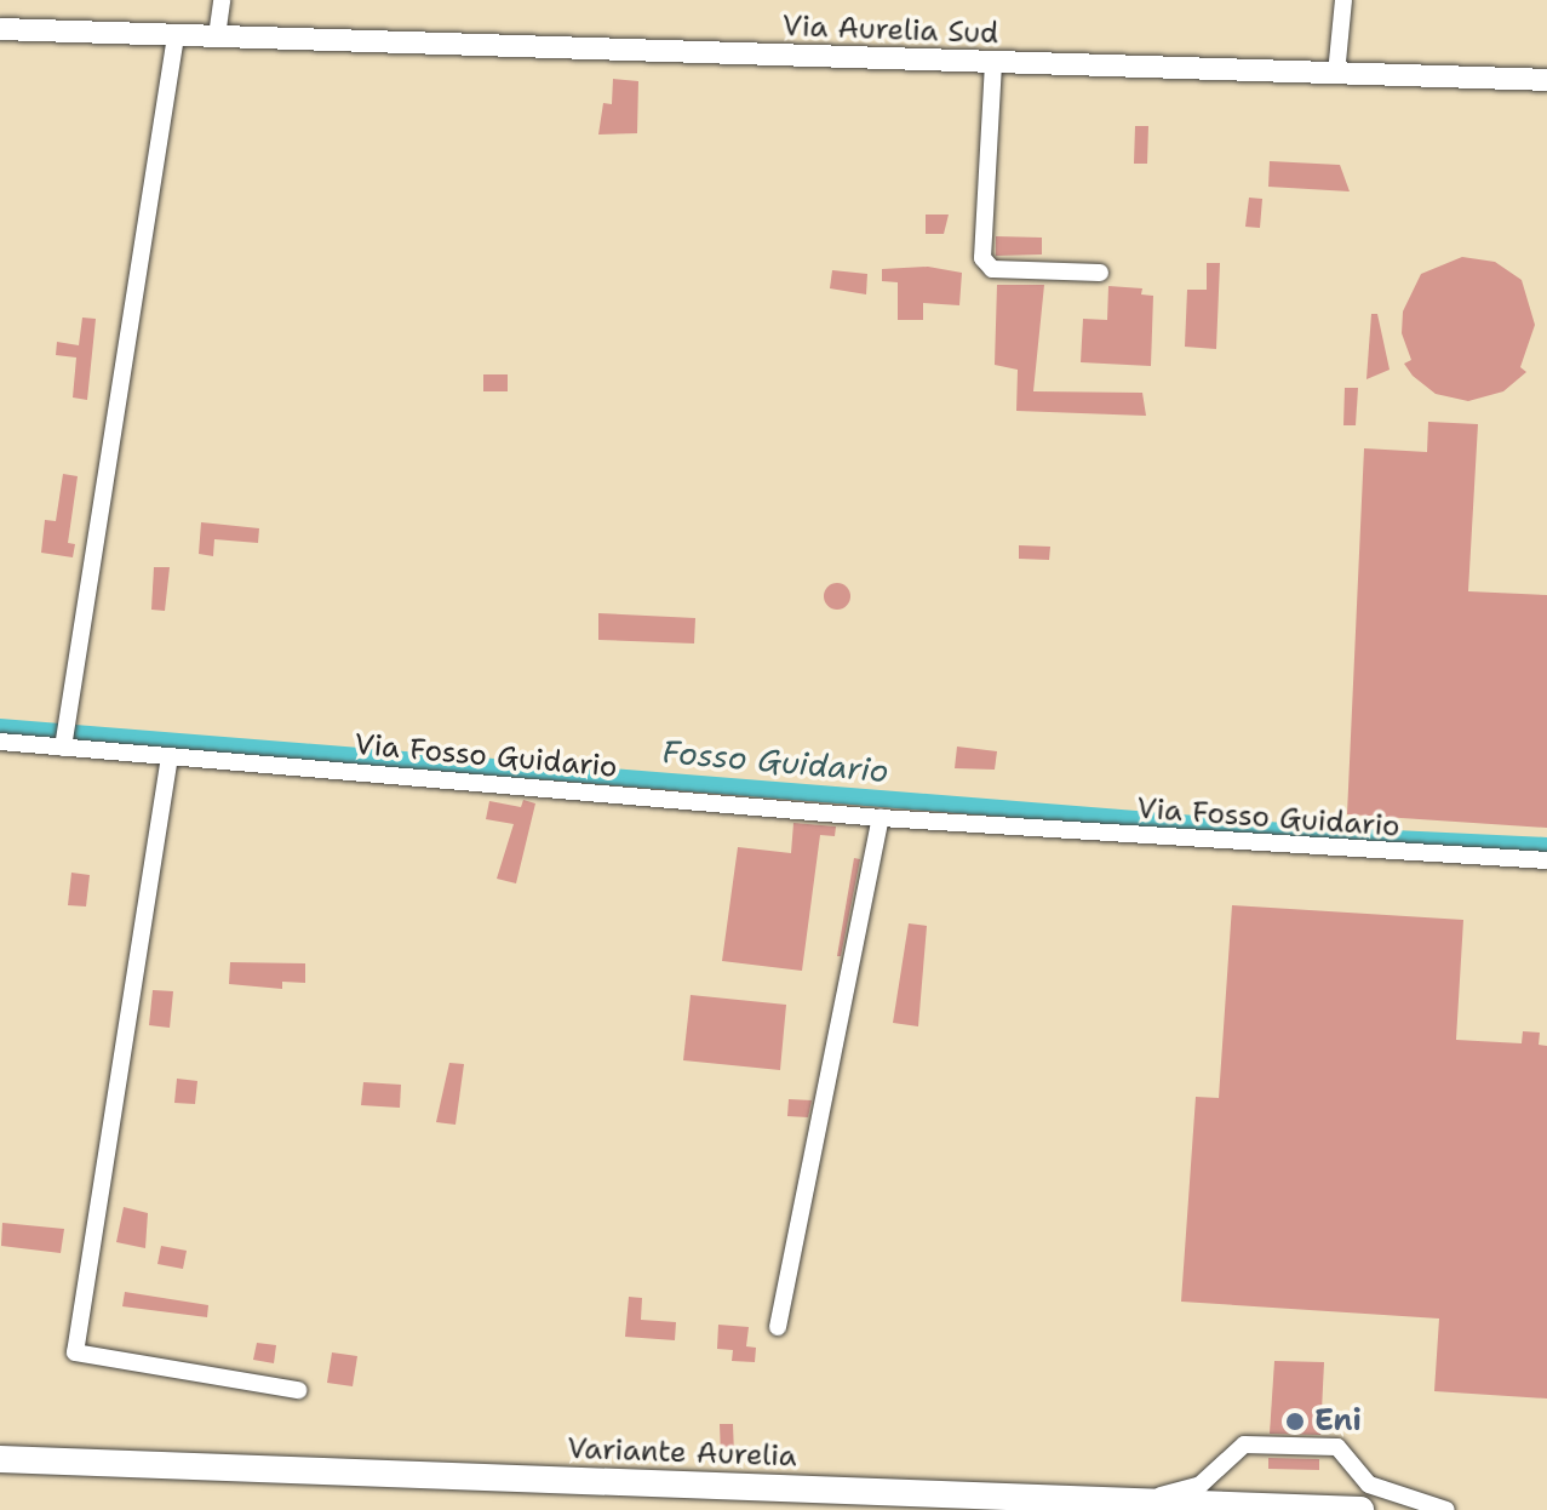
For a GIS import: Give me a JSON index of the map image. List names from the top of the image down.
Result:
{
  "streets": {
    "highway": ["Variante Aurelia"],
    "main road": ["Via Aurelia Sud"],
    "street": ["Via Fosso Guidario"]
  },
  "water": ["Fosso Guidario"],
  "places": ["Eni"]
}
